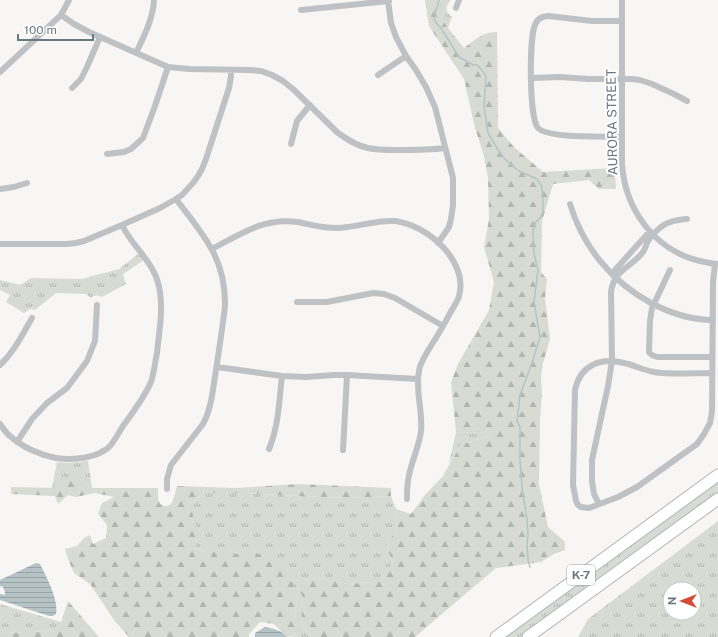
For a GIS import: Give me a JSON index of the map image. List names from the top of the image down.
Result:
{
  "streets": {
    "highway": ["K-7"],
    "street": ["AURORA STREET"]
  },
  "scale_bar": "100 m",
  "north": "left"
}
